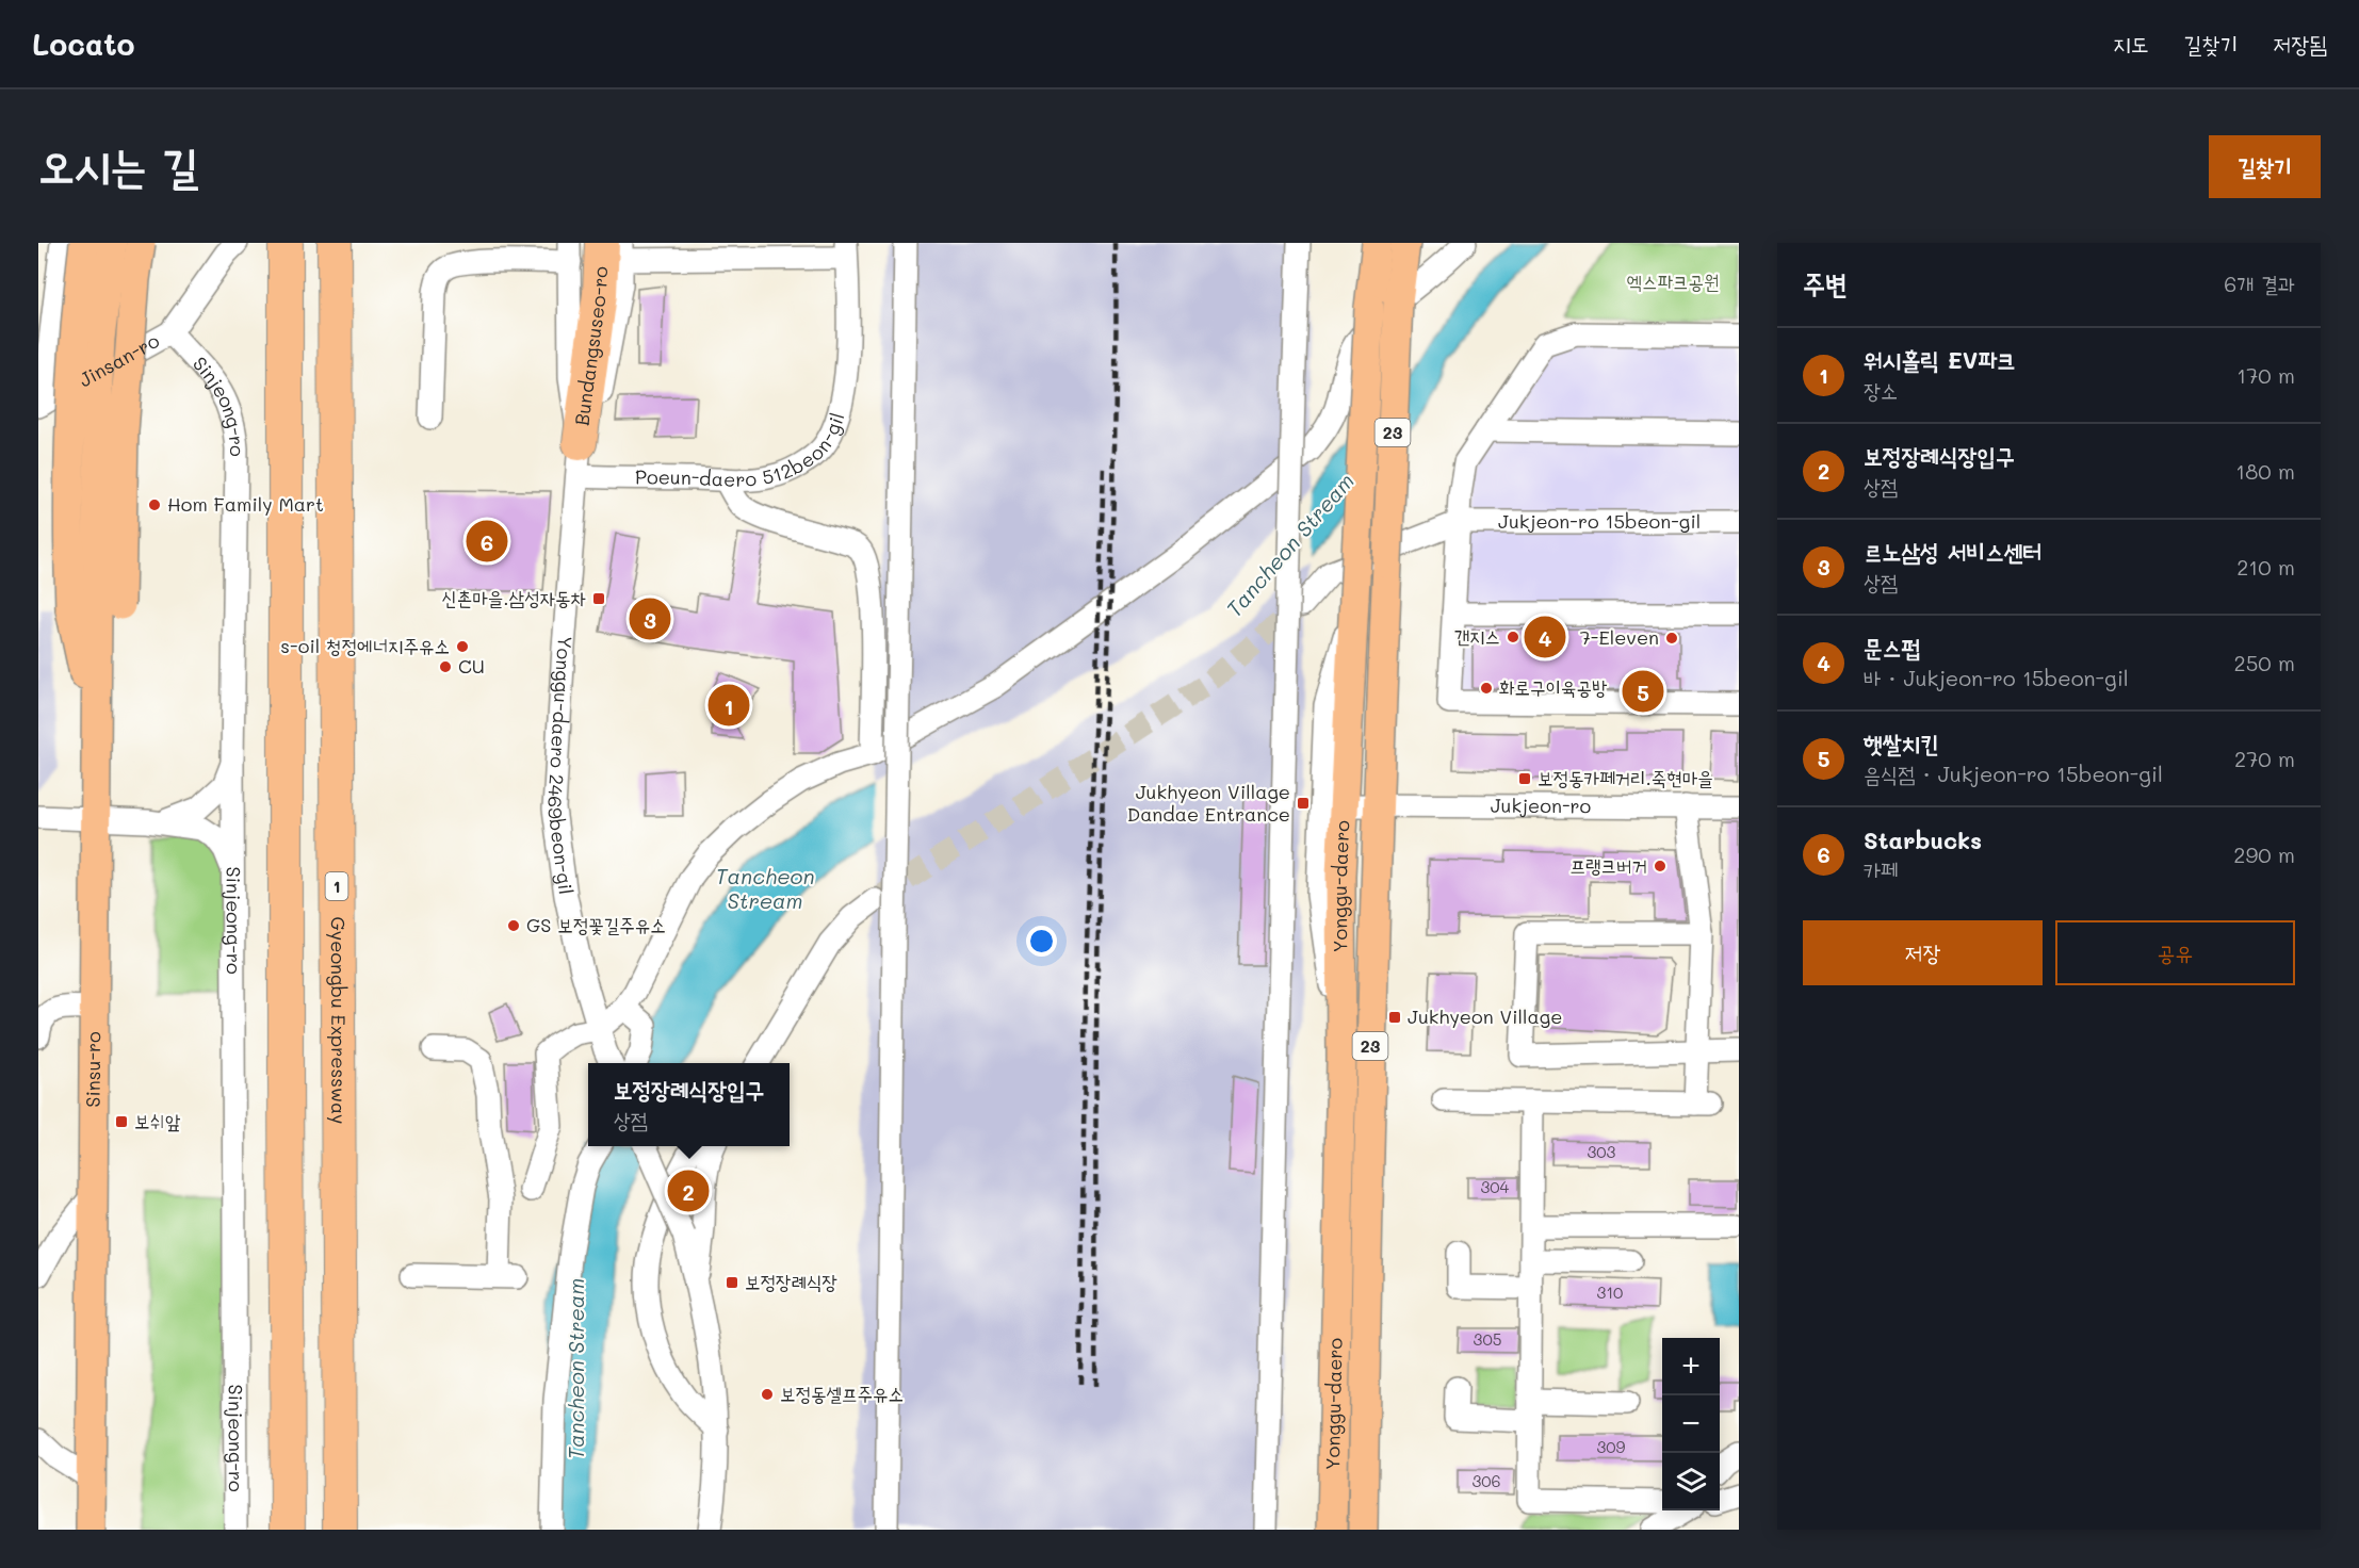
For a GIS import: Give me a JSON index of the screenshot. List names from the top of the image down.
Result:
{
  "streets": {
    "highway": ["Bundangsuseo-ro", "1", "Gyeongbu Expressway"],
    "main road": ["23", "Yonggu-daero", "Sinsu-ro"],
    "street": [
      "Jinsan-ro",
      "Sinjeong-ro",
      "Poeun-daero 512beon-gil",
      "Jukjeon-ro 15beon-gil",
      "Yonggu-daero 2469beon-gil",
      "Jukjeon-ro"
    ]
  },
  "crossings": [
    ["Bundangsuseo-ro", "Yonggu-daero 2469beon-gil"],
    ["Jinsan-ro", "Sinjeong-ro"],
    ["Poeun-daero 512beon-gil", "Yonggu-daero 2469beon-gil"],
    ["Jukjeon-ro", "Yonggu-daero"]
  ],
  "water": ["Tancheon Stream"],
  "parks": ["엑스파크공원"],
  "places": {
    "other": [
      "Hom Family Mart",
      "갠지스",
      "7-Eleven",
      "s-oil 청정에너지주유소",
      "CU",
      "화로구이육공방",
      "프랭크버거",
      "GS 보정꽃길주유소",
      "보정동셀프주유소"
    ],
    "transit": [
      "신촌마을.삼성자동차",
      "보정동카페거리.죽현마을",
      "Jukhyeon Village Dandae Entrance",
      "Jukhyeon Village",
      "보쉬앞",
      "보정장례식장"
    ]
  },
  "house_numbers": [
    "303",
    "304",
    "310",
    "305",
    "309",
    "306"
  ],
  "page": {
    "header": "Locato",
    "nav": ["지도", "길찾기", "저장됨"],
    "title": "오시는 길",
    "buttons": [
      "길찾기",
      ["저장", "공유"]
    ],
    "heading": ["주변", "6개 결과"],
    "list": [
      {
        "mark": "1",
        "name": "워시홀릭 EV파크",
        "note": "장소",
        "value": "170 m"
      },
      {
        "mark": "2",
        "name": "보정장례식장입구",
        "note": "상점",
        "value": "180 m"
      },
      {
        "mark": "3",
        "name": "르노삼성 서비스센터",
        "note": "상점",
        "value": "210 m"
      },
      {
        "mark": "4",
        "name": "문스펍",
        "note": "바 · Jukjeon-ro 15beon-gil",
        "value": "250 m"
      },
      {
        "mark": "5",
        "name": "햇쌀치킨",
        "note": "음식점 · Jukjeon-ro 15beon-gil",
        "value": "270 m"
      },
      {
        "mark": "6",
        "name": "Starbucks",
        "note": "카페",
        "value": "290 m"
      }
    ],
    "pins": [
      "6",
      "3",
      "4",
      "5",
      "1",
      "2"
    ],
    "popup": ["보정장례식장입구", "상점"],
    "map_buttons": ["+", "−"]
  }
}
